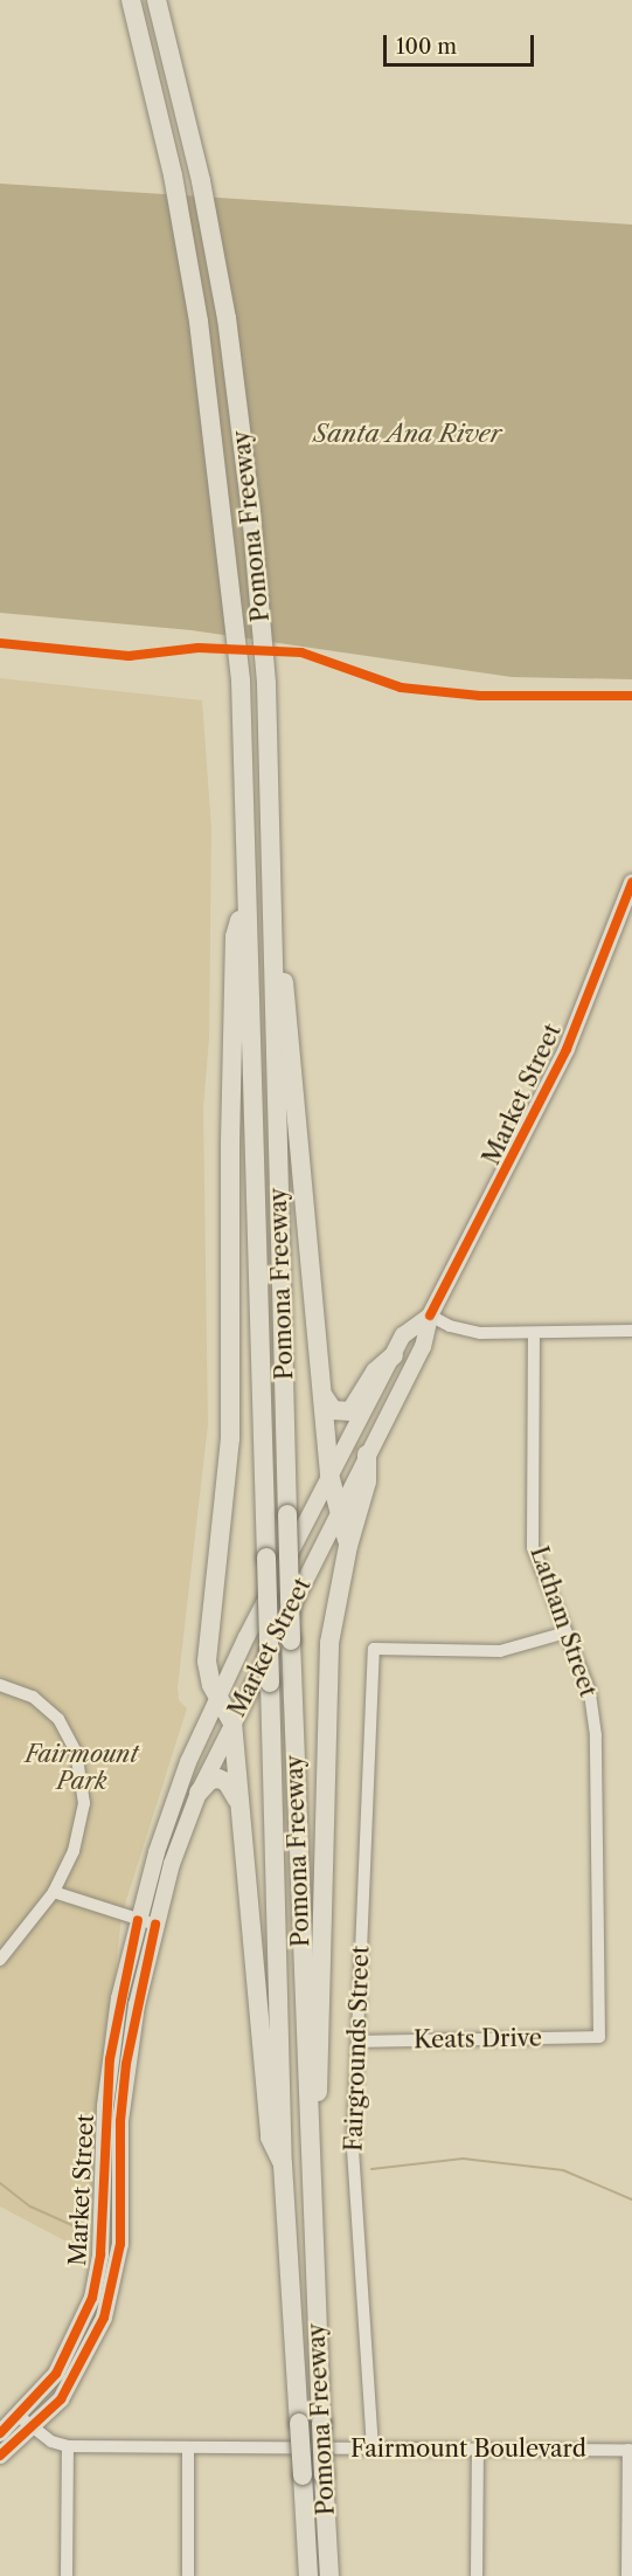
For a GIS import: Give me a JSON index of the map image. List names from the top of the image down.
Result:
{
  "streets": {
    "highway": ["Pomona Freeway"],
    "main road": ["Market Street"],
    "street": [
      "Latham Street",
      "Keats Drive",
      "Fairgrounds Street",
      "Fairmount Boulevard"
    ]
  },
  "crossings": [
    ["Market Street", "Fairmount Boulevard"],
    ["Latham Street", "Keats Drive"],
    ["Latham Street", "Fairgrounds Street"],
    ["Keats Drive", "Fairgrounds Street"],
    ["Fairgrounds Street", "Fairmount Boulevard"]
  ],
  "water": ["Santa Ana River"],
  "parks": ["Fairmount Park"],
  "scale_bar": "100 m"
}
